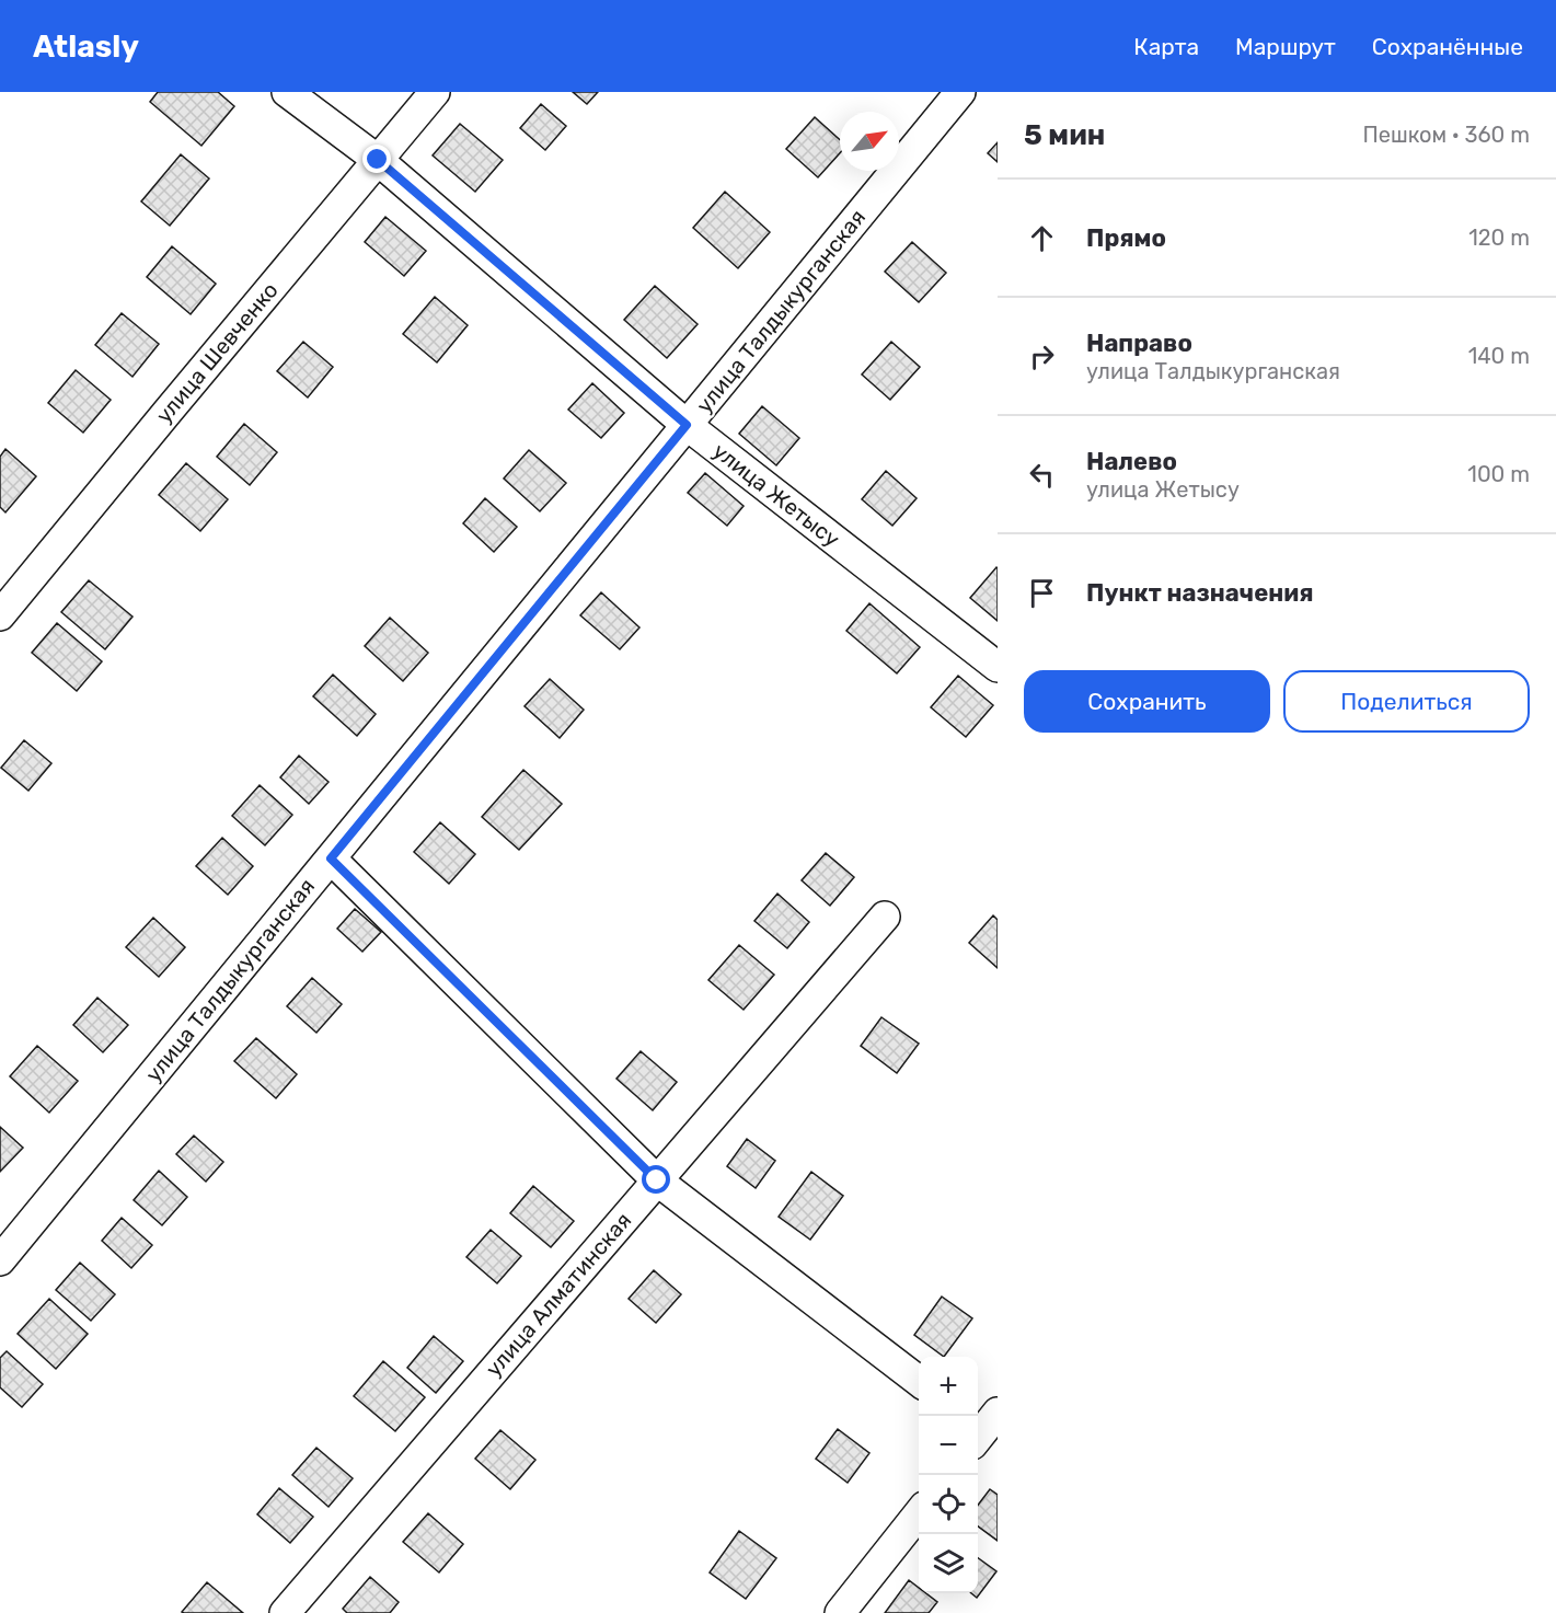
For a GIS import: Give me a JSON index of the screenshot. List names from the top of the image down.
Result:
{
  "streets": {
    "street": [
      "улица Талдыкурганская",
      "улица Шевченко",
      "улица Жетысу",
      "улица Алматинская"
    ]
  },
  "crossings": [
    ["улица Талдыкурганская", "улица Жетысу"],
    ["улица Шевченко", "улица Жетысу"]
  ],
  "north": "top right",
  "page": {
    "header": "Atlasly",
    "nav": ["Карта", "Маршрут", "Сохранённые"],
    "heading": ["5 мин", "Пешком · 360 m"],
    "list": [
      ["Прямо", "120 m"],
      ["Направо", "улица Талдыкурганская", "140 m"],
      ["Налево", "улица Жетысу", "100 m"],
      "Пункт назначения"
    ],
    "buttons": ["Сохранить", "Поделиться"],
    "map_buttons": ["+", "−"]
  }
}
